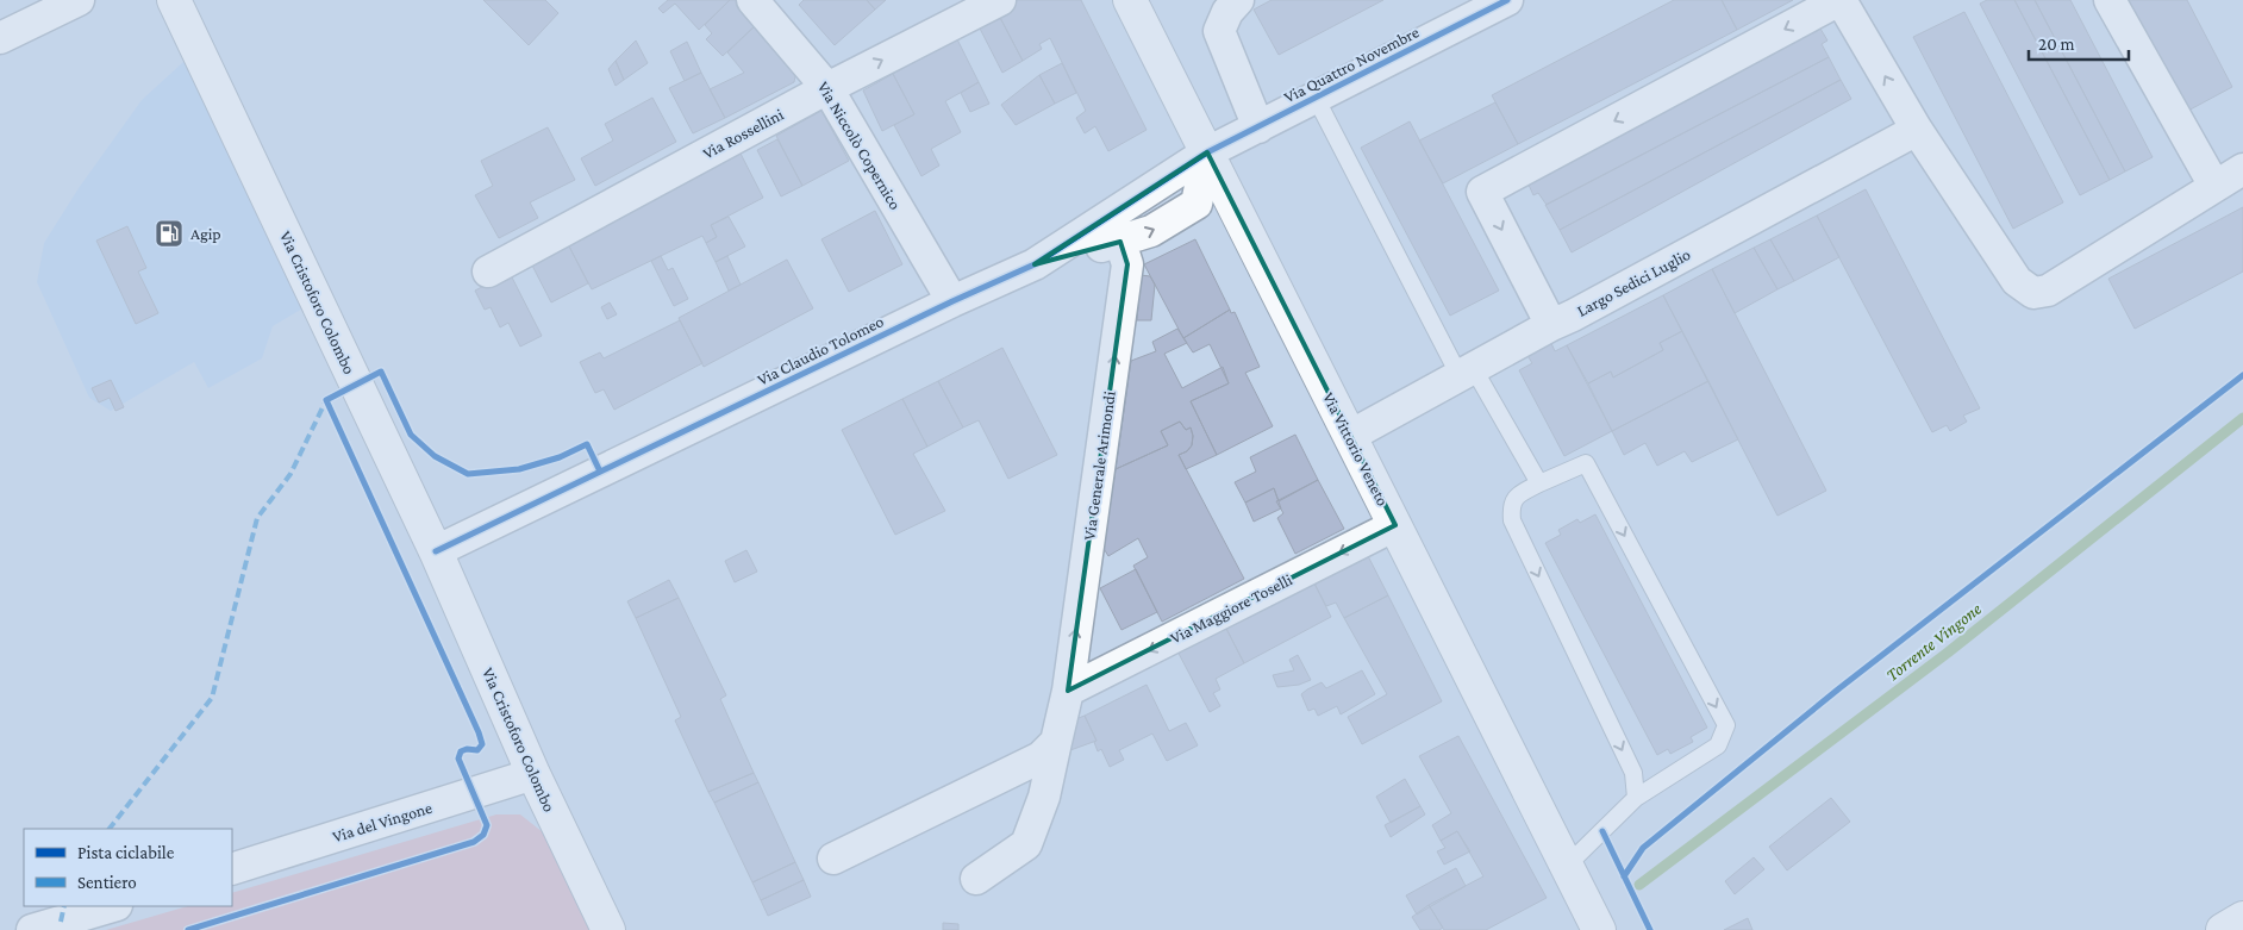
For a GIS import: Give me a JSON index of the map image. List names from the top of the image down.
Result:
{
  "streets": {
    "main road": ["Via Cristoforo Colombo", "Via Vittorio Veneto"],
    "street": [
      "Via Quattro Novembre",
      "Via Rossellini",
      "Via Niccolò Copernico",
      "Largo Sedici Luglio",
      "Via Claudio Tolomeo",
      "Via Generale Arimondi",
      "Via Maggiore Toselli",
      "Via del Vingone"
    ]
  },
  "crossings": [
    ["Via Quattro Novembre", "Via Claudio Tolomeo"],
    ["Via Quattro Novembre", "Via Vittorio Veneto"],
    ["Via Rossellini", "Via Niccolò Copernico"],
    ["Via Niccolò Copernico", "Via Claudio Tolomeo"],
    ["Largo Sedici Luglio", "Via Vittorio Veneto"],
    ["Via Cristoforo Colombo", "Via Claudio Tolomeo"],
    ["Via Cristoforo Colombo", "Via del Vingone"],
    ["Via Claudio Tolomeo", "Via Vittorio Veneto"],
    ["Via Claudio Tolomeo", "Via Generale Arimondi"],
    ["Via Vittorio Veneto", "Via Maggiore Toselli"],
    ["Via Generale Arimondi", "Via Maggiore Toselli"]
  ],
  "one_way": ["Via Generale Arimondi", "Via Maggiore Toselli"],
  "water": ["Torrente Vingone"],
  "places": {
    "fuel station": ["Agip"]
  },
  "legend": ["Pista ciclabile", "Sentiero"],
  "scale_bar": "20 m"
}
